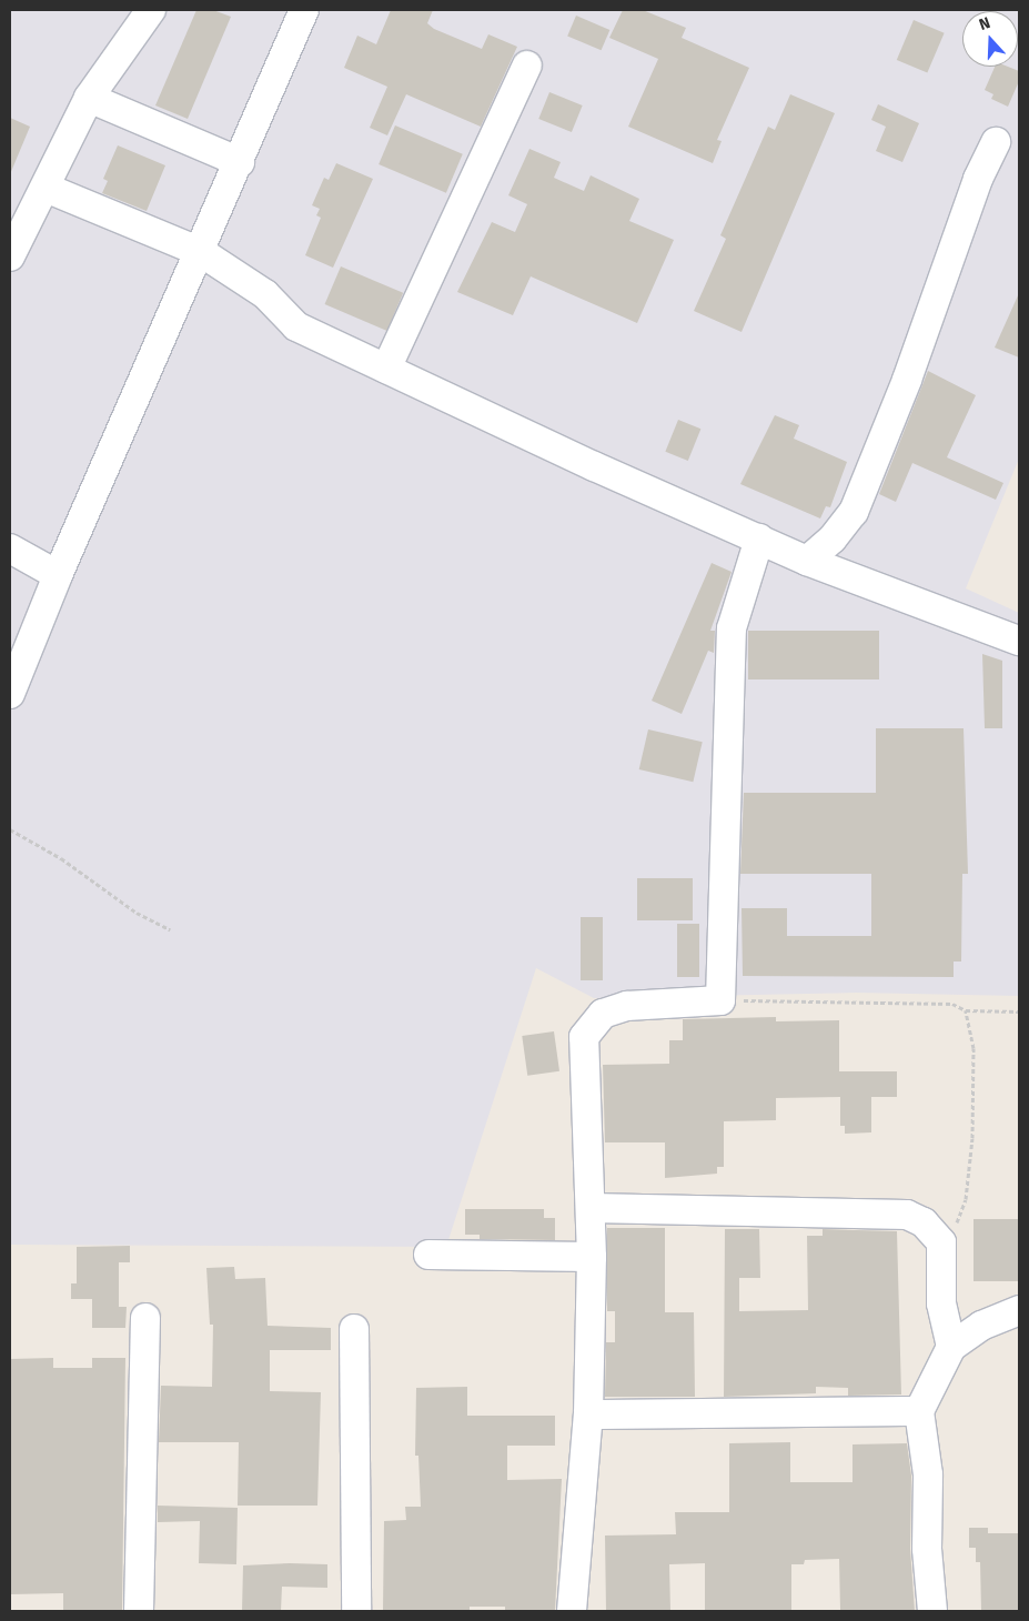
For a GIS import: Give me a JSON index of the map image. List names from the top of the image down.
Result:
{
  "north": "top"
}
